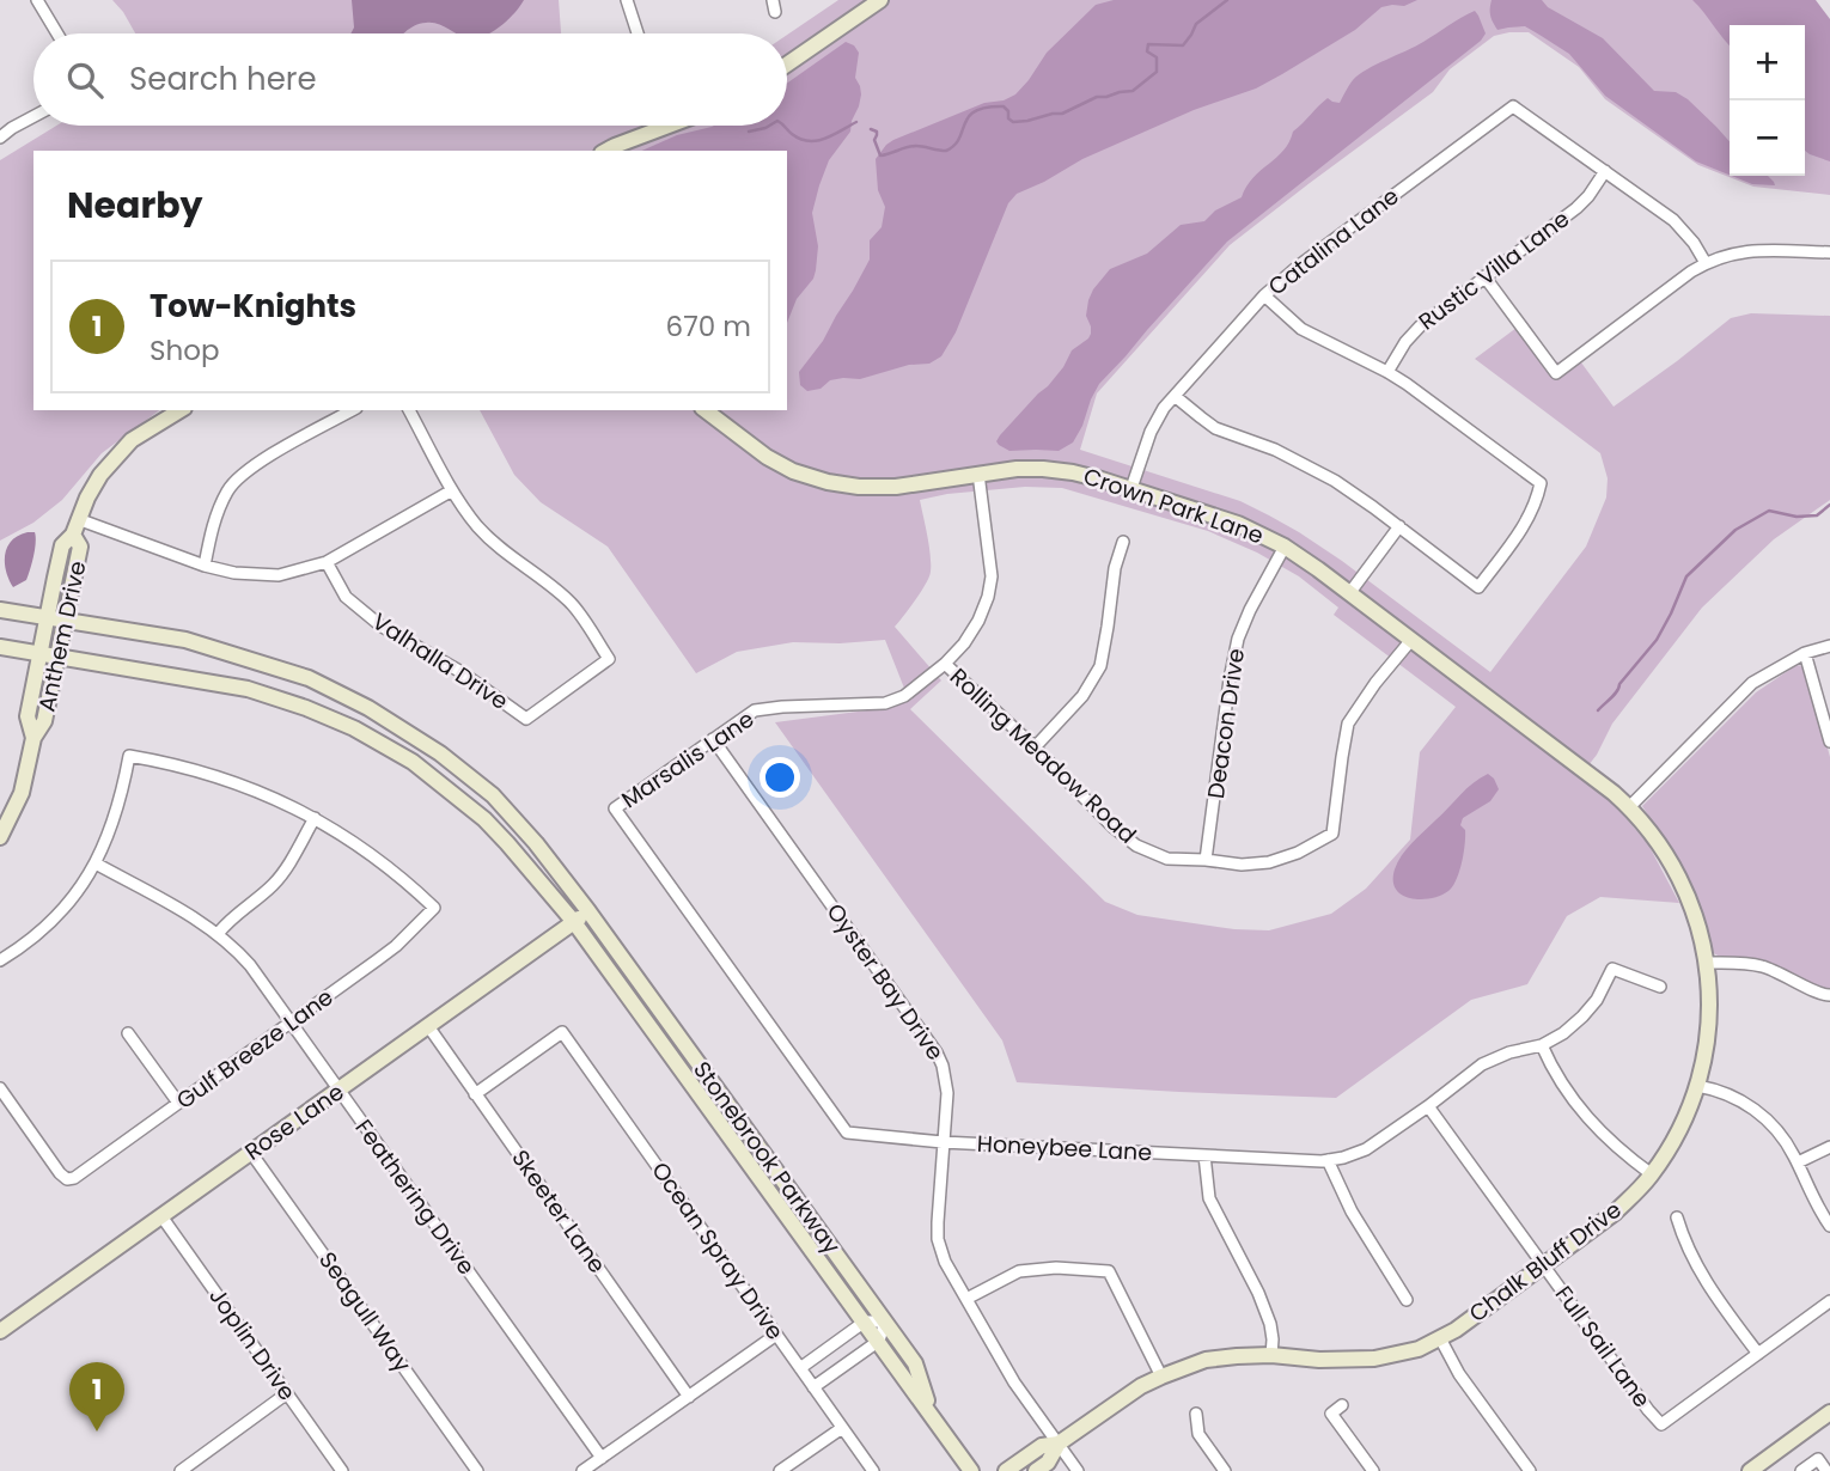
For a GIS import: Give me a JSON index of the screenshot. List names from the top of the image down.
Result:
{
  "streets": {
    "street": [
      "Catalina Lane",
      "Rustic Villa Lane",
      "Crown Park Lane",
      "Anthem Drive",
      "Valhalla Drive",
      "Deacon Drive",
      "Rolling Meadow Road",
      "Marsalis Lane",
      "Oyster Bay Drive",
      "Gulf Breeze Lane",
      "Rose Lane",
      "Honeybee Lane",
      "Stonebrook Parkway",
      "Feathering Drive",
      "Skeeter Lane",
      "Ocean Spray Drive",
      "Chalk Bluff Drive",
      "Seagull Way",
      "Joplin Drive",
      "Full Sail Lane"
    ]
  },
  "crossings": [
    ["Catalina Lane", "Rustic Villa Lane"],
    ["Catalina Lane", "Crown Park Lane"],
    ["Crown Park Lane", "Deacon Drive"],
    ["Crown Park Lane", "Rolling Meadow Road"],
    ["Crown Park Lane", "Marsalis Lane"],
    ["Crown Park Lane", "Chalk Bluff Drive"],
    ["Anthem Drive", "Stonebrook Parkway"],
    ["Deacon Drive", "Rolling Meadow Road"],
    ["Rolling Meadow Road", "Marsalis Lane"],
    ["Marsalis Lane", "Oyster Bay Drive"],
    ["Marsalis Lane", "Honeybee Lane"],
    ["Oyster Bay Drive", "Honeybee Lane"],
    ["Oyster Bay Drive", "Chalk Bluff Drive"],
    ["Gulf Breeze Lane", "Feathering Drive"],
    ["Rose Lane", "Stonebrook Parkway"],
    ["Rose Lane", "Feathering Drive"],
    ["Rose Lane", "Skeeter Lane"],
    ["Rose Lane", "Seagull Way"],
    ["Rose Lane", "Joplin Drive"],
    ["Honeybee Lane", "Full Sail Lane"],
    ["Skeeter Lane", "Ocean Spray Drive"],
    ["Chalk Bluff Drive", "Full Sail Lane"]
  ],
  "page": {
    "map_buttons": ["+", "−"],
    "search": "Search here",
    "heading": "Nearby",
    "list": [
      {
        "mark": "1",
        "name": "Tow-Knights",
        "note": "Shop",
        "value": "670 m"
      }
    ],
    "pins": "1"
  }
}
